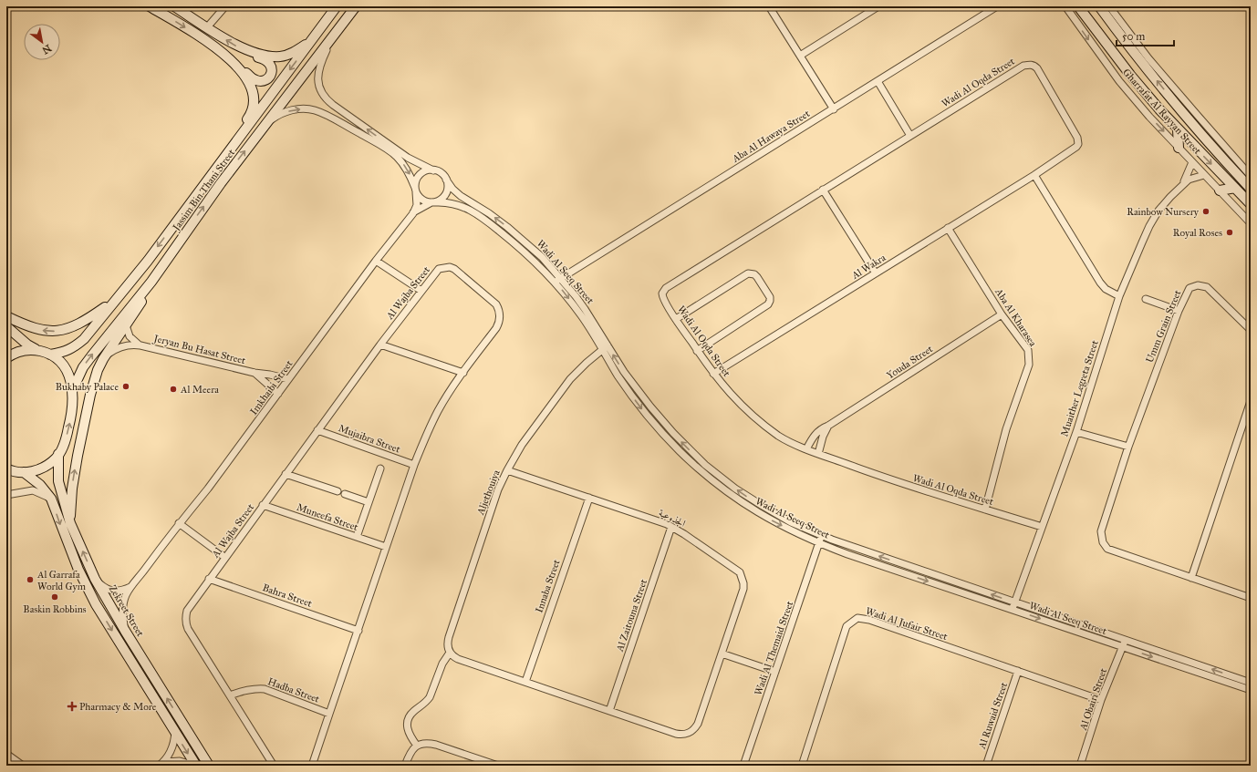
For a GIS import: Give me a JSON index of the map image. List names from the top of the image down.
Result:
{
  "streets": {
    "main road": ["Gharrafat Al Rayyan Street", "Jassim Bin Thani Street", "Zekreet Street"],
    "street": [
      "Wadi Al Oqda Street",
      "Aba Al Hawaya Street",
      "Al Wakra",
      "Wadi Al Seeq Street",
      "Al Wajba Street",
      "Aba Al Kharasea",
      "Umm Grain Street",
      "Jeryan Bu Hasat Street",
      "Youda Street",
      "Imkhaibi Street",
      "Muaither Legreta Street",
      "Mujaibra Street",
      "Aljethouiya",
      "Muneefa Street",
      "الجذوعية",
      "Innaba Street",
      "Bahra Street",
      "Al Zaitouna Street",
      "Wadi Al Jufair Street",
      "Wadi Al Themaid Street",
      "Hadba Street",
      "Al Obairi Street",
      "Al Ruwaid Street"
    ]
  },
  "crossings": [
    ["Wadi Al Oqda Street", "Al Wakra"],
    ["Wadi Al Oqda Street", "Aba Al Kharasea"],
    ["Wadi Al Oqda Street", "Youda Street"],
    ["Wadi Al Oqda Street", "Muaither Legreta Street"],
    ["Gharrafat Al Rayyan Street", "Muaither Legreta Street"],
    ["Aba Al Hawaya Street", "Wadi Al Seeq Street"],
    ["Al Wakra", "Aba Al Kharasea"],
    ["Wadi Al Seeq Street", "Imkhaibi Street"],
    ["Wadi Al Seeq Street", "Muaither Legreta Street"],
    ["Wadi Al Seeq Street", "Aljethouiya"],
    ["Wadi Al Seeq Street", "Wadi Al Themaid Street"],
    ["Wadi Al Seeq Street", "Al Obairi Street"],
    ["Al Wajba Street", "Mujaibra Street"],
    ["Al Wajba Street", "Muneefa Street"],
    ["Al Wajba Street", "Bahra Street"],
    ["Al Wajba Street", "Hadba Street"],
    ["Aba Al Kharasea", "Youda Street"],
    ["Jeryan Bu Hasat Street", "Imkhaibi Street"],
    ["Imkhaibi Street", "Zekreet Street"],
    ["Aljethouiya", "الجذوعية"],
    ["الجذوعية", "Innaba Street"],
    ["الجذوعية", "Al Zaitouna Street"],
    ["Wadi Al Jufair Street", "Al Obairi Street"],
    ["Wadi Al Jufair Street", "Al Ruwaid Street"]
  ],
  "places": {
    "other": [
      "Rainbow Nursery",
      "Royal Roses",
      "Bukhaby Palace",
      "Al Meera",
      "Al Garrafa World Gym",
      "Baskin Robbins"
    ],
    "health": ["Pharmacy & More"]
  },
  "scale_bar": "50 m",
  "north": "bottom right"
}
